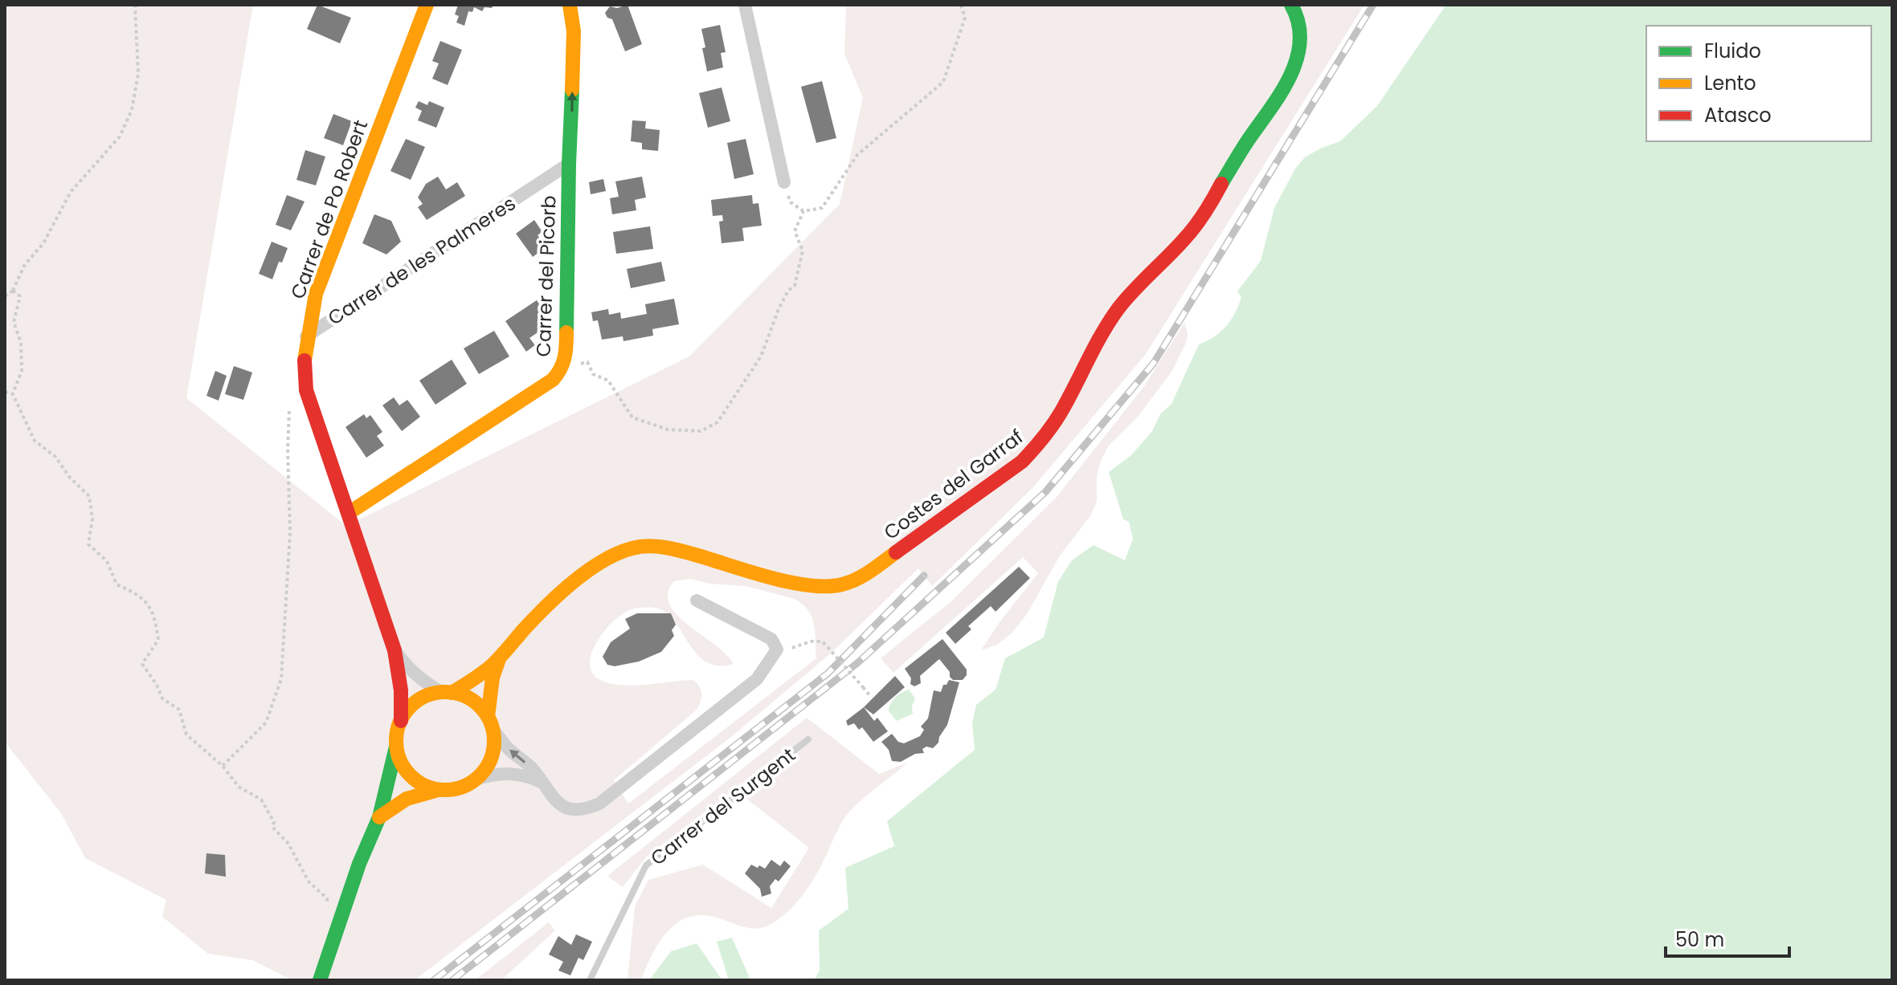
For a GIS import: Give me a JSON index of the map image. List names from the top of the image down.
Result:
{
  "streets": {
    "main road": ["Carrer de Po Robert", "Carrer del Picorb", "Costes del Garraf"],
    "street": ["Carrer de les Palmeres"],
    "lane": ["Carrer del Surgent"]
  },
  "crossings": [
    ["Carrer de Po Robert", "Carrer de les Palmeres"],
    ["Carrer de Po Robert", "Carrer del Picorb"],
    ["Carrer de Po Robert", "Costes del Garraf"],
    ["Carrer de les Palmeres", "Carrer del Picorb"]
  ],
  "legend": ["Fluido", "Lento", "Atasco"],
  "scale_bar": "50 m"
}
